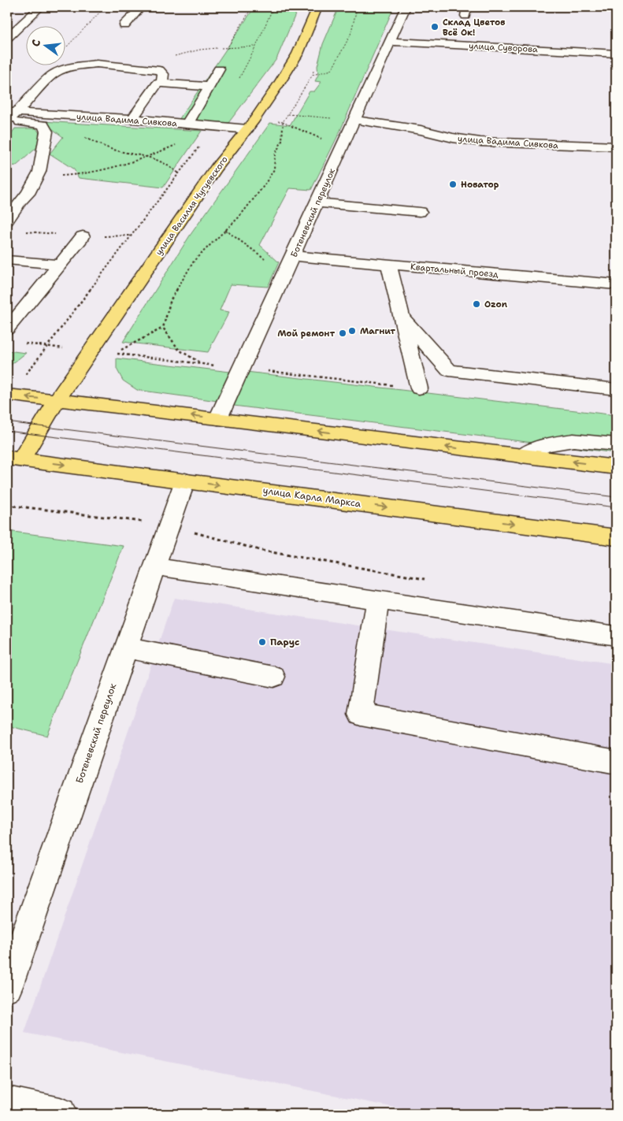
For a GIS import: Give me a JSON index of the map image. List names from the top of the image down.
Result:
{
  "streets": {
    "main road": ["улица Василия Чугуевского", "улица Карла Маркса"],
    "street": [
      "улица Суворова",
      "улица Вадима Сивкова",
      "Ботеневский переулок",
      "Квартальный проезд"
    ]
  },
  "crossings": [
    ["улица Суворова", "Ботеневский переулок"],
    ["улица Вадима Сивкова", "улица Василия Чугуевского"],
    ["улица Вадима Сивкова", "Ботеневский переулок"],
    ["улица Василия Чугуевского", "улица Карла Маркса"],
    ["Ботеневский переулок", "Квартальный проезд"],
    ["Ботеневский переулок", "улица Карла Маркса"]
  ],
  "places": [
    "Склад Цветов Всё Ок!",
    "Новатор",
    "Ozon",
    "Магнит",
    "Мой ремонт",
    "Парус"
  ],
  "north": "left"
}
